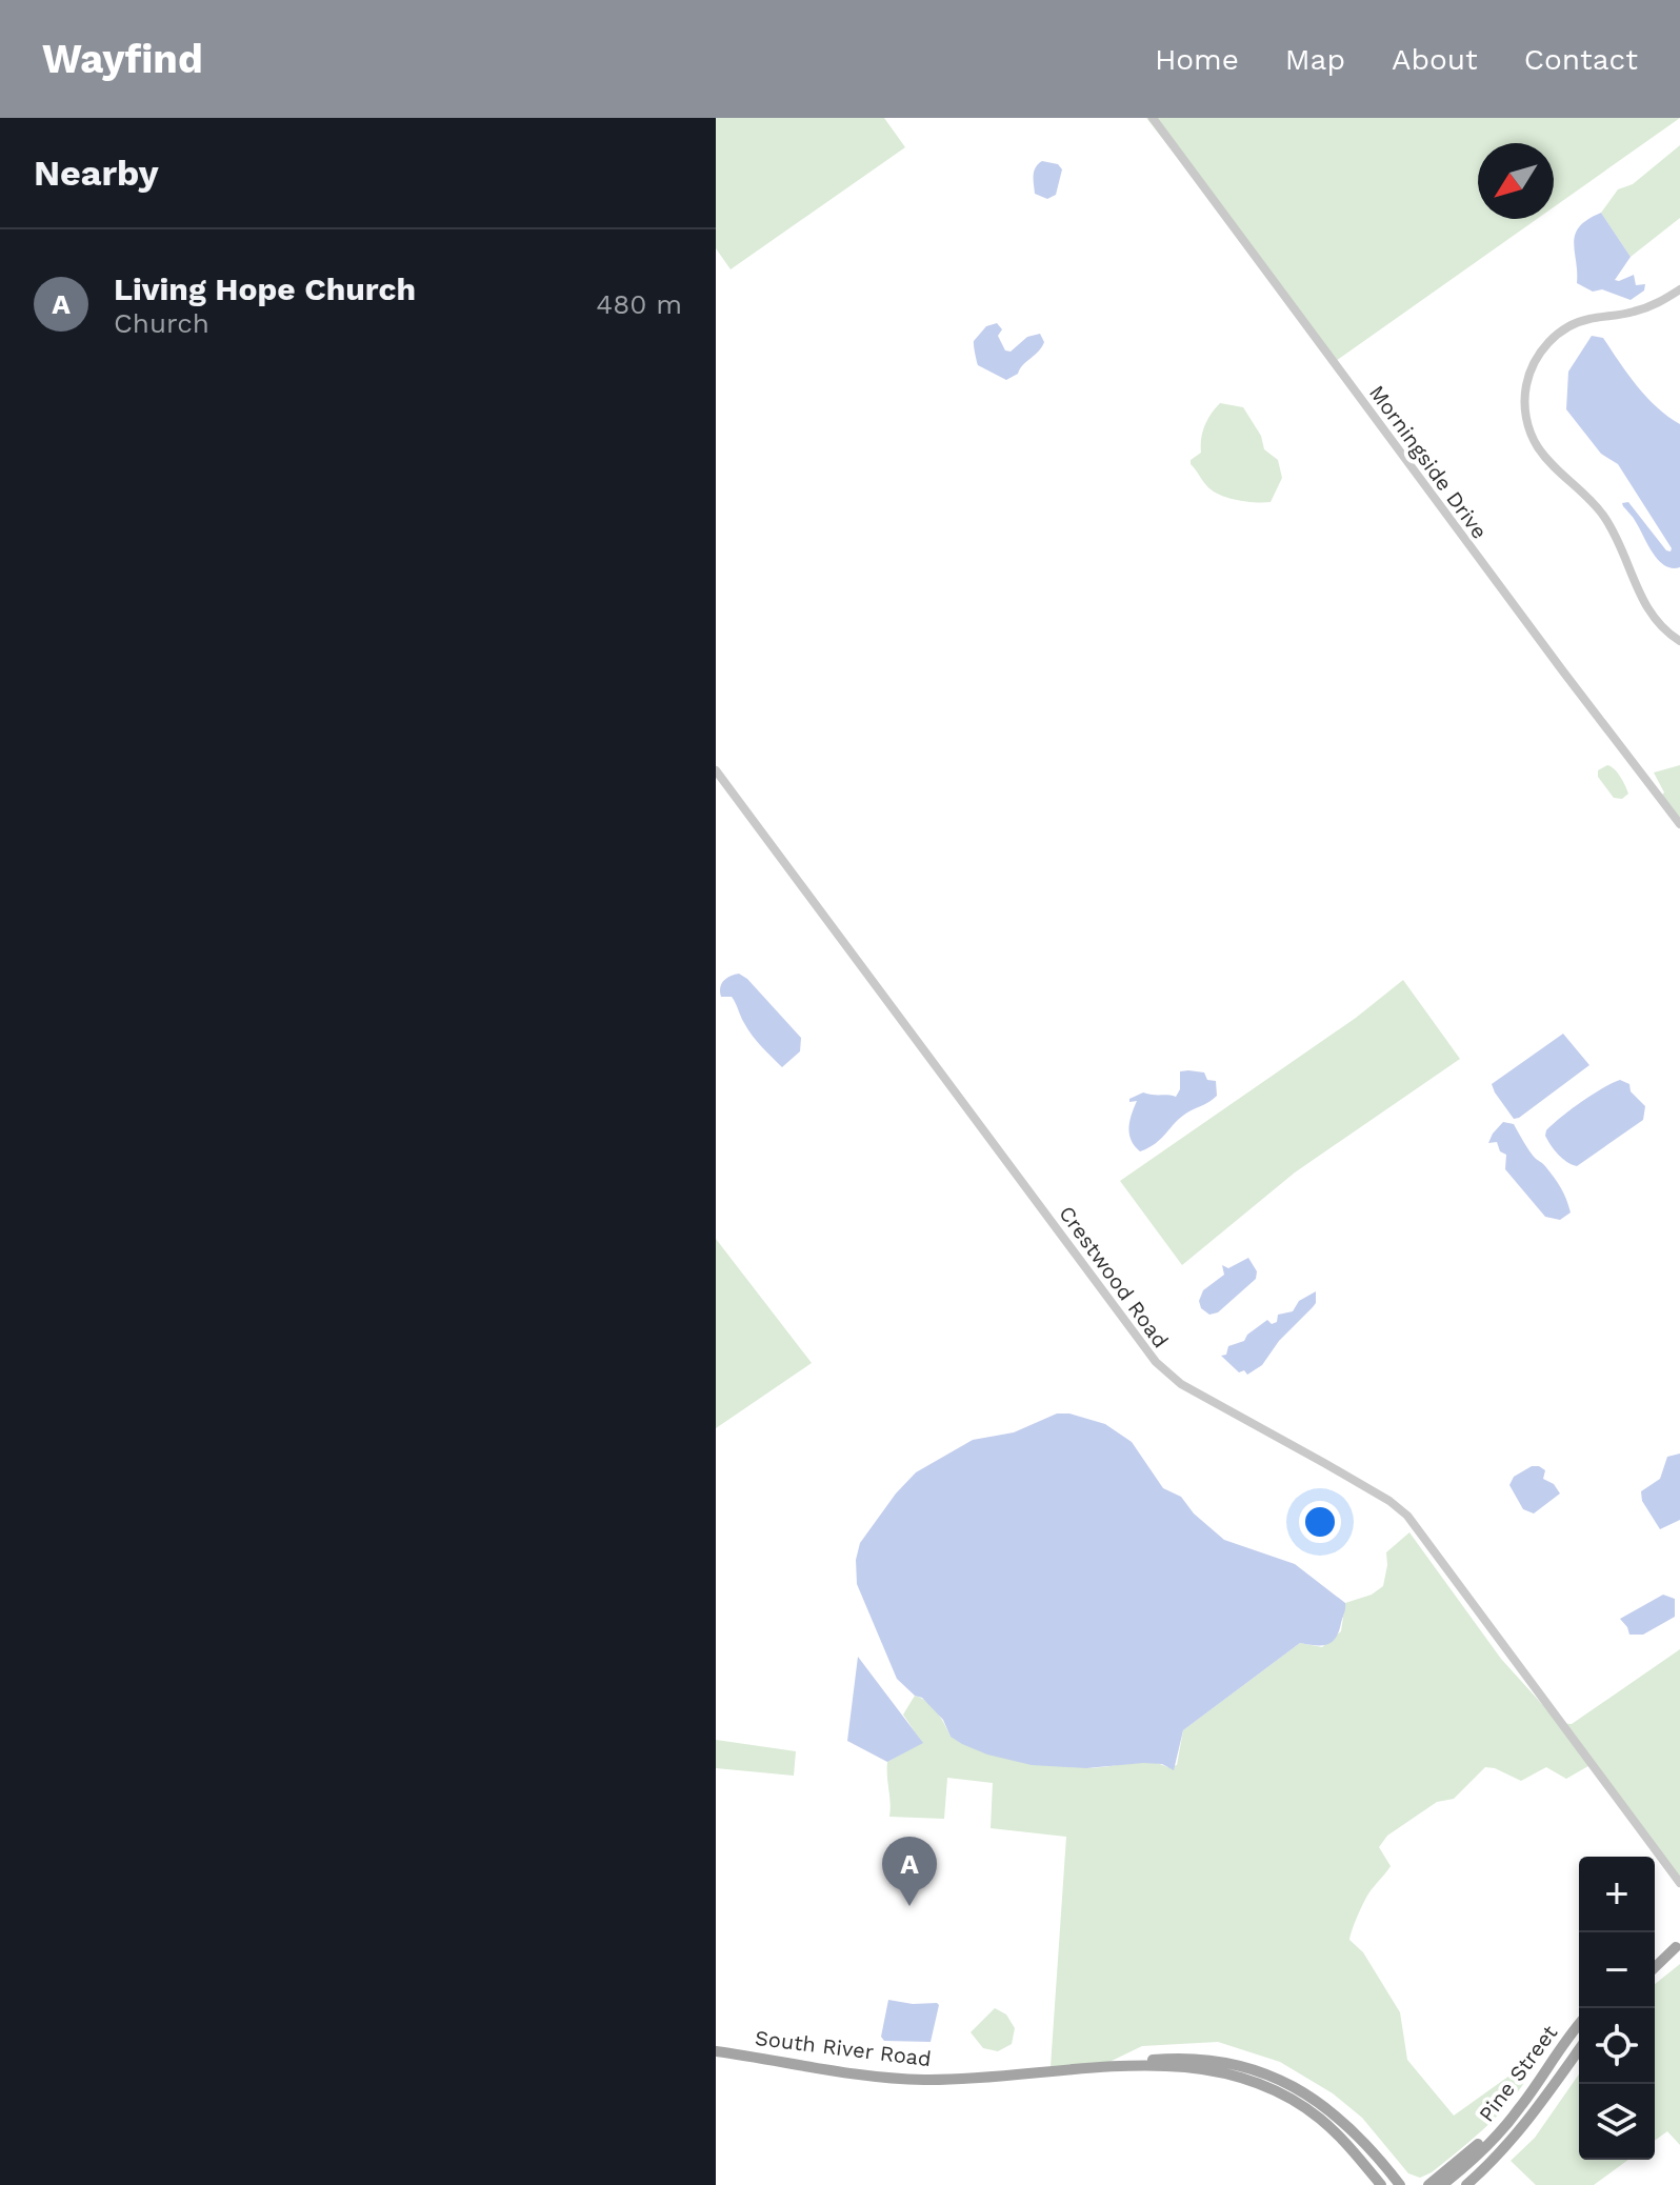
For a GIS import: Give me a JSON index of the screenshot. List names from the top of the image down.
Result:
{
  "streets": {
    "main road": ["South River Road", "Pine Street"],
    "street": ["Morningside Drive", "Crestwood Road"]
  },
  "north": "bottom left",
  "page": {
    "header": "Wayfind",
    "nav": [
      "Home",
      "Map",
      "About",
      "Contact"
    ],
    "heading": "Nearby",
    "list": [
      {
        "mark": "A",
        "name": "Living Hope Church",
        "note": "Church",
        "value": "480 m"
      }
    ],
    "pins": "A",
    "map_buttons": ["+", "−"]
  }
}
